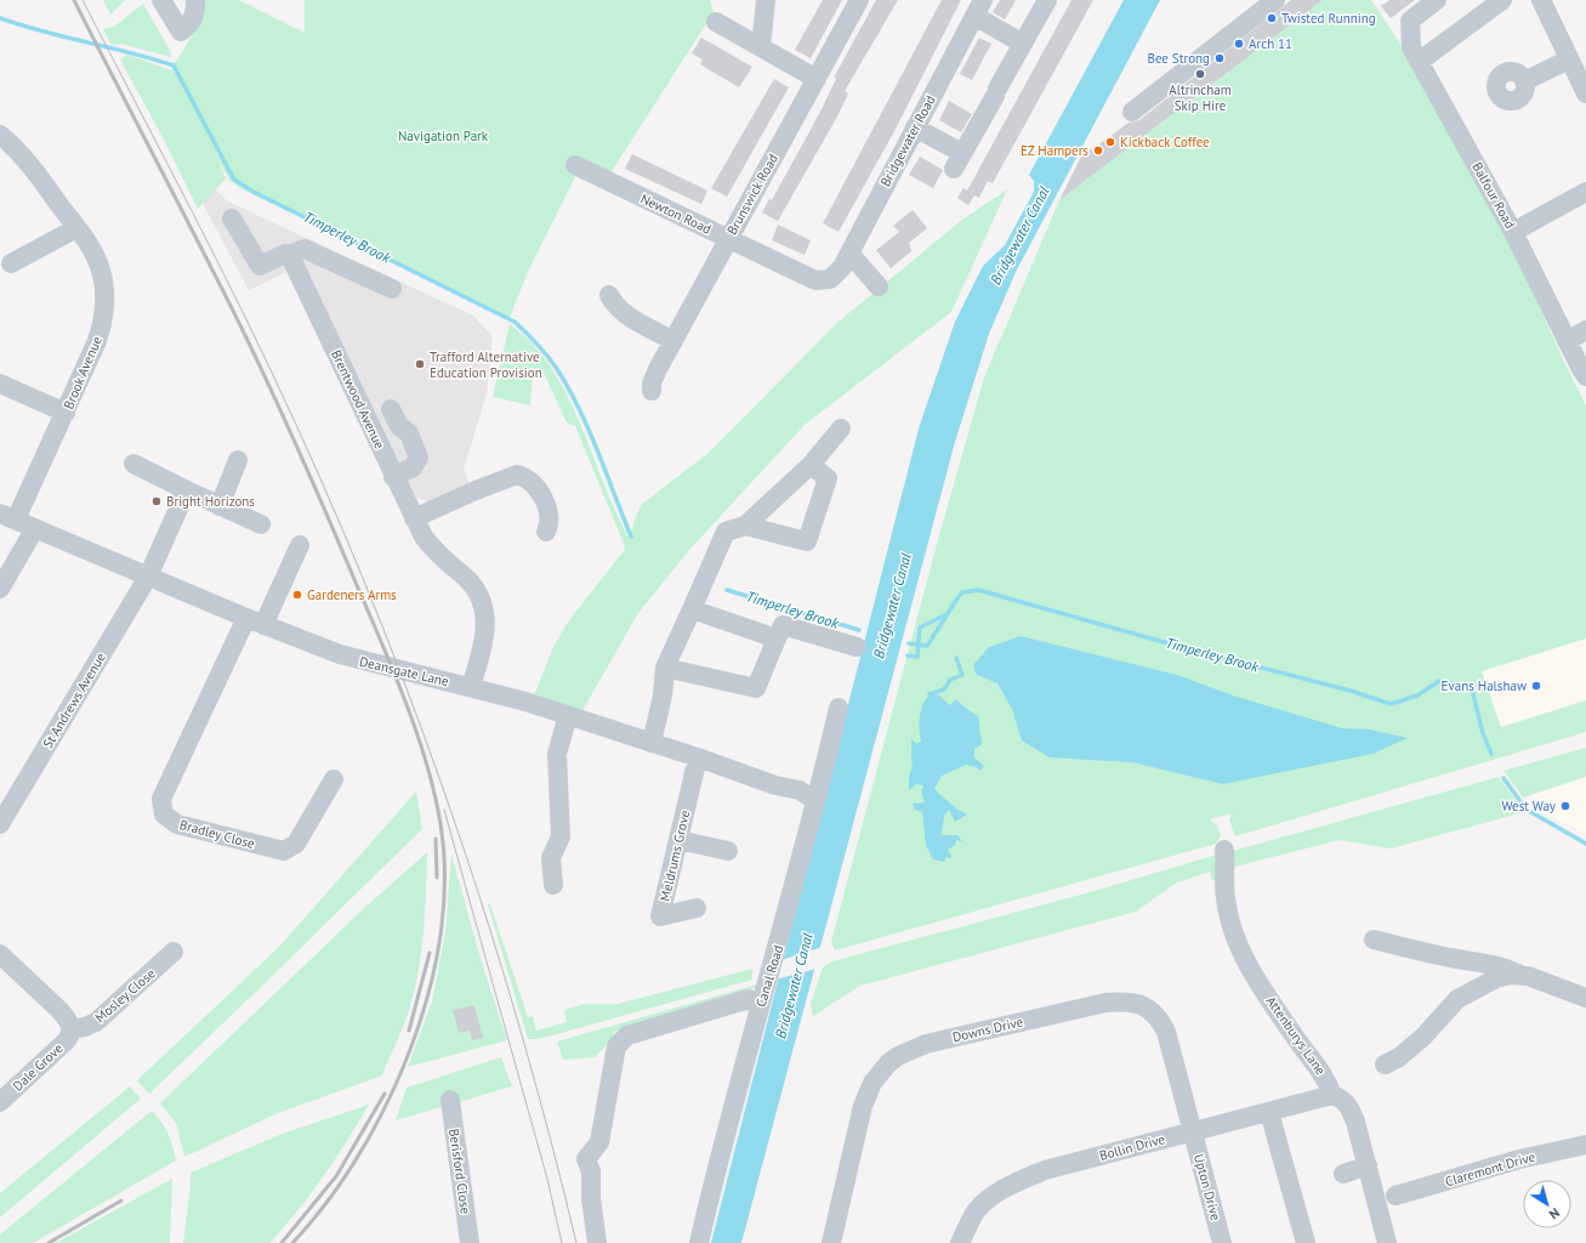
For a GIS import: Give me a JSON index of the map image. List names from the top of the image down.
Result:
{
  "streets": {
    "street": [
      "Bridgewater Road",
      "Brunswick Road",
      "Balfour Road",
      "Newton Road",
      "Brook Avenue",
      "Brentwood Avenue",
      "Deansgate Lane",
      "St Andrews Avenue",
      "Bradley Close",
      "Meldrums Grove",
      "Canal Road",
      "Mosley Close",
      "Downs Drive",
      "Attenburys Lane",
      "Dale Grove",
      "Bollin Drive",
      "Claremont Drive",
      "Berisford Close",
      "Upton Drive"
    ]
  },
  "crossings": [
    ["Bridgewater Road", "Newton Road"],
    ["Brunswick Road", "Newton Road"],
    ["Brook Avenue", "Deansgate Lane"],
    ["Brentwood Avenue", "Deansgate Lane"],
    ["Deansgate Lane", "St Andrews Avenue"],
    ["Deansgate Lane", "Bradley Close"],
    ["Deansgate Lane", "Meldrums Grove"],
    ["Deansgate Lane", "Canal Road"],
    ["Mosley Close", "Dale Grove"],
    ["Downs Drive", "Bollin Drive"],
    ["Downs Drive", "Upton Drive"],
    ["Attenburys Lane", "Bollin Drive"],
    ["Bollin Drive", "Upton Drive"]
  ],
  "water": ["Bridgewater Canal", "Timperley Brook"],
  "parks": ["Navigation Park"],
  "places": [
    "Twisted Running",
    "Arch 11",
    "Bee Strong",
    "Altrincham Skip Hire",
    "Kickback Coffee",
    "EZ Hampers",
    "Trafford Alternative Education Provision",
    "Bright Horizons",
    "Gardeners Arms",
    "Evans Halshaw",
    "West Way"
  ],
  "north": "bottom right"
}
